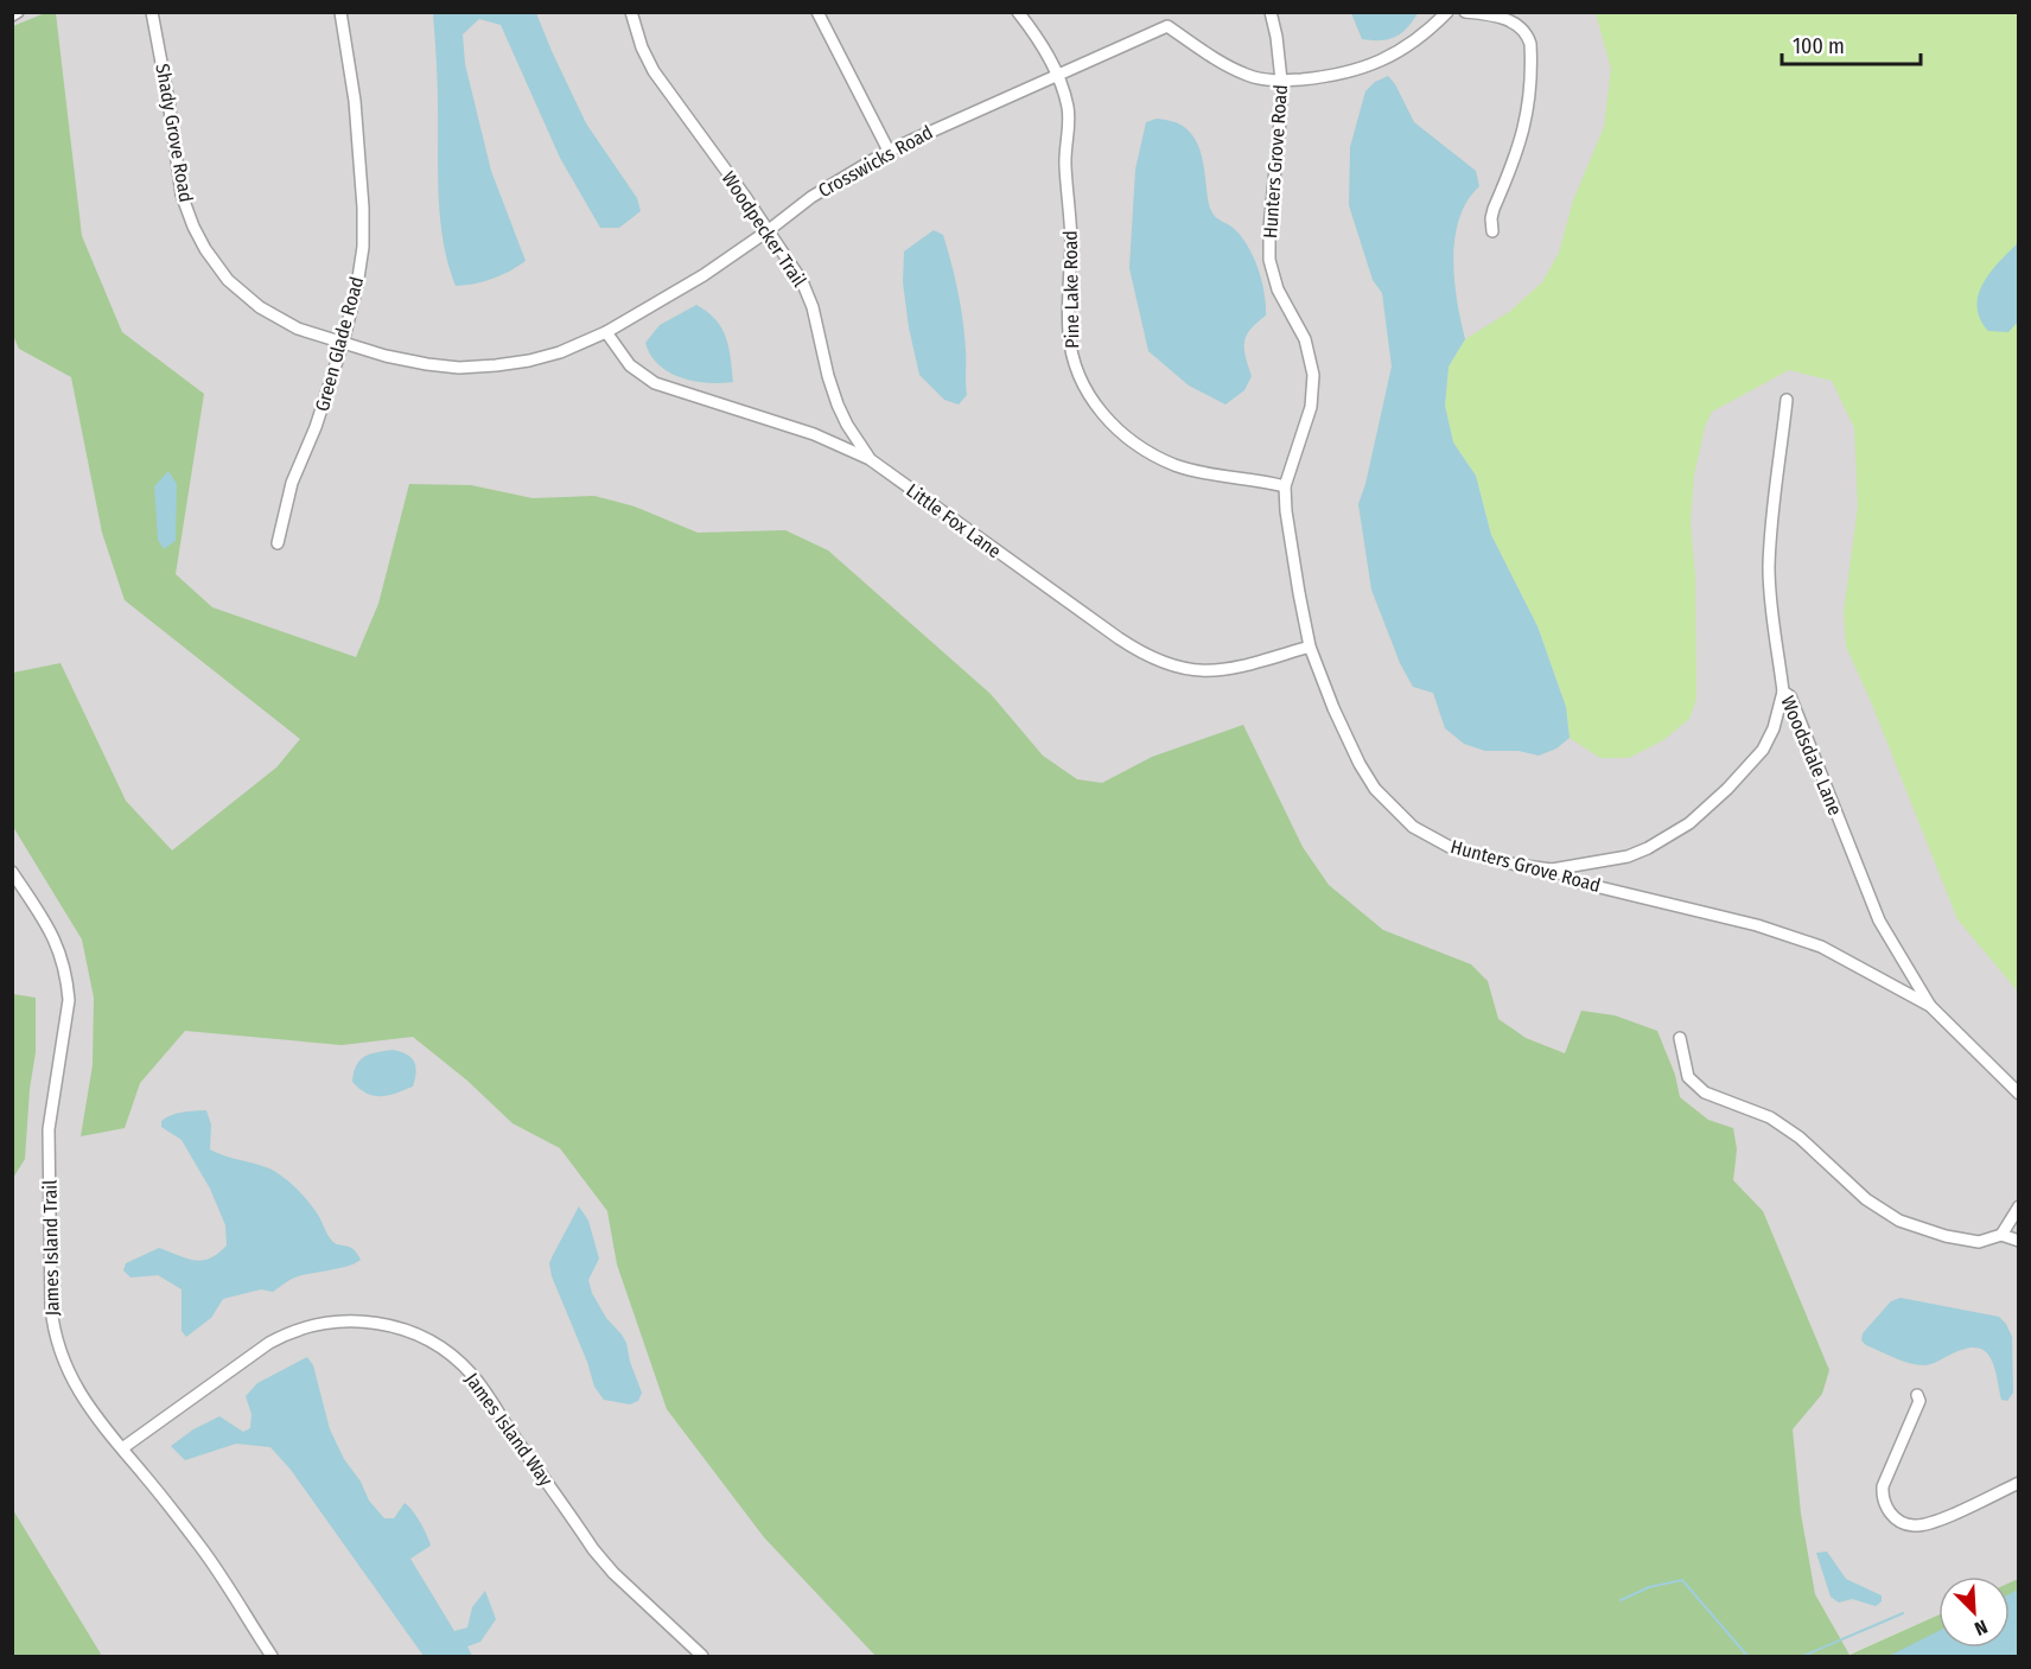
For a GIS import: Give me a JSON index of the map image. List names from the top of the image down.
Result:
{
  "streets": {
    "street": [
      "Shady Grove Road",
      "Crosswicks Road",
      "Hunters Grove Road",
      "Woodpecker Trail",
      "Pine Lake Road",
      "Green Glade Road",
      "Little Fox Lane",
      "Woodsdale Lane",
      "James Island Trail",
      "James Island Way"
    ]
  },
  "crossings": [
    ["Shady Grove Road", "Crosswicks Road"],
    ["Shady Grove Road", "Green Glade Road"],
    ["Crosswicks Road", "Woodpecker Trail"],
    ["Crosswicks Road", "Pine Lake Road"],
    ["Crosswicks Road", "Green Glade Road"],
    ["Crosswicks Road", "Little Fox Lane"],
    ["Hunters Grove Road", "Pine Lake Road"],
    ["Hunters Grove Road", "Little Fox Lane"],
    ["Hunters Grove Road", "Woodsdale Lane"],
    ["Woodpecker Trail", "Little Fox Lane"],
    ["James Island Trail", "James Island Way"]
  ],
  "scale_bar": "100 m",
  "north": "bottom right"
}
